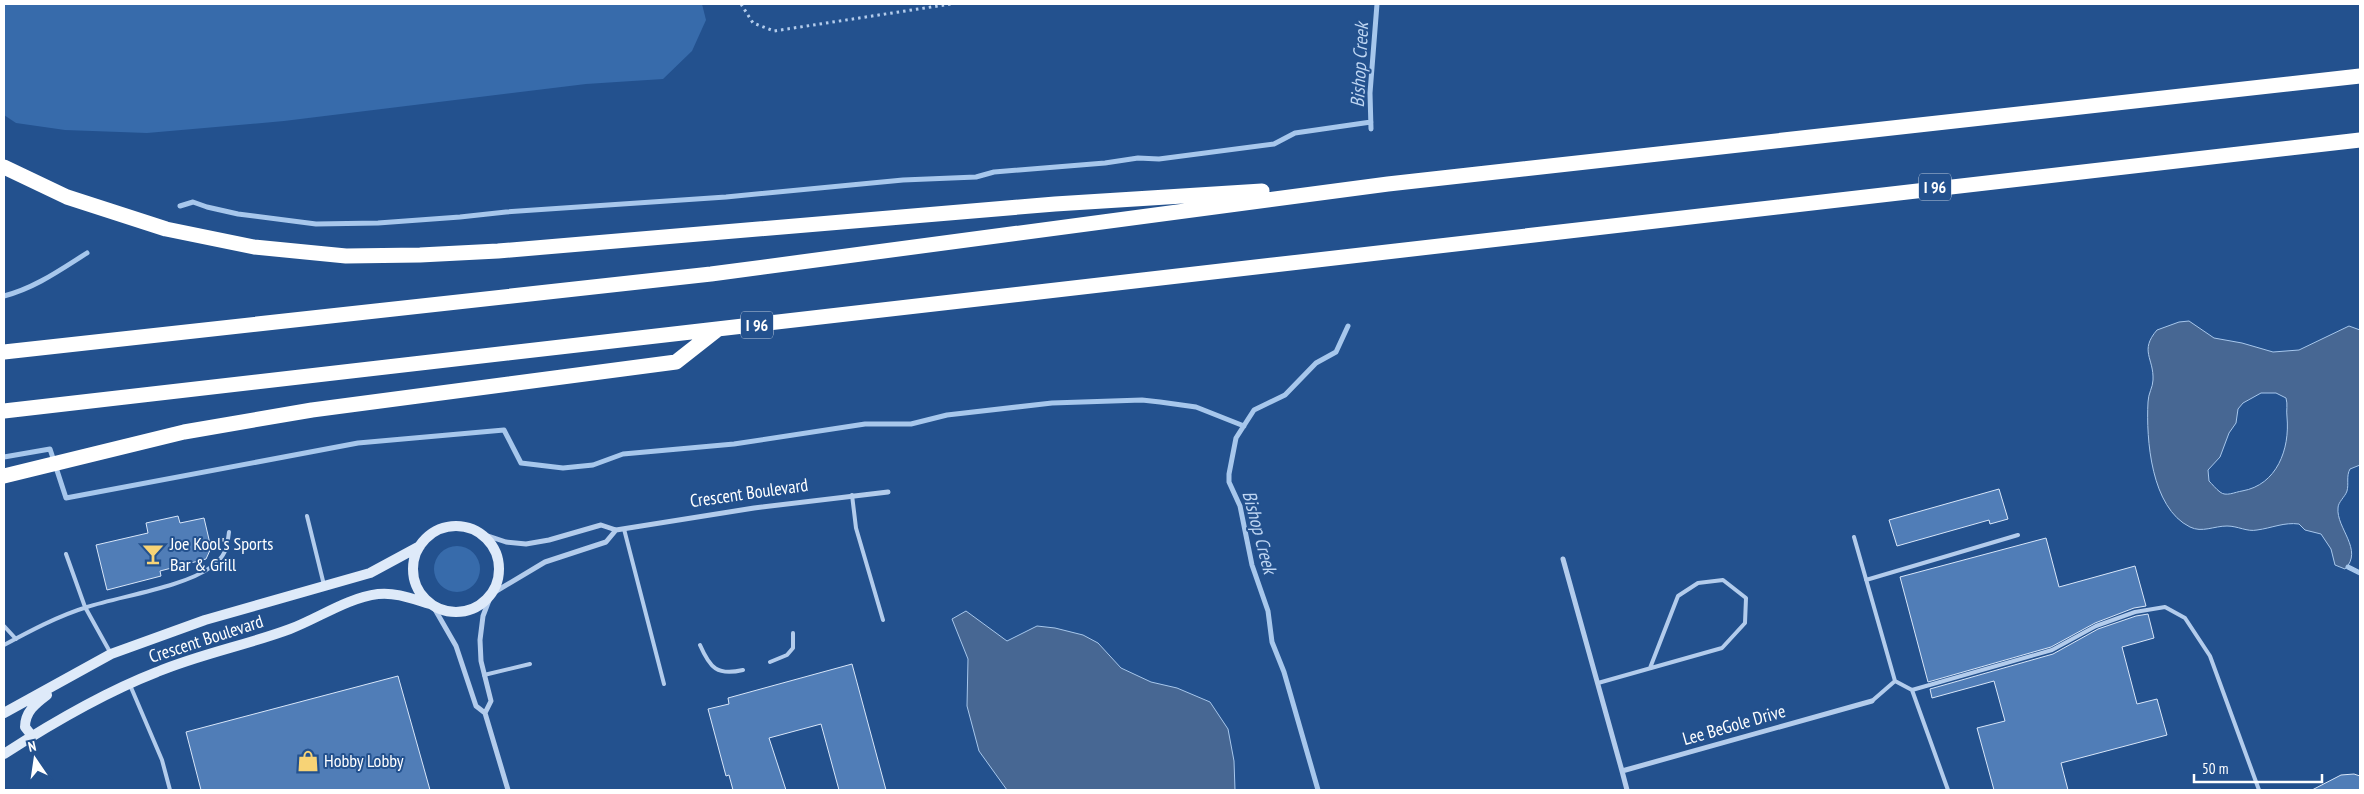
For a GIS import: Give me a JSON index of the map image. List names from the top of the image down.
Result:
{
  "streets": {
    "highway": ["I 96"],
    "street": ["Crescent Boulevard", "Lee BeGole Drive"]
  },
  "water": ["Bishop Creek"],
  "places": {
    "bar": ["Joe Kool's Sports Bar & Grill"],
    "shop": ["Hobby Lobby"]
  },
  "scale_bar": "50 m",
  "north": "top"
}
